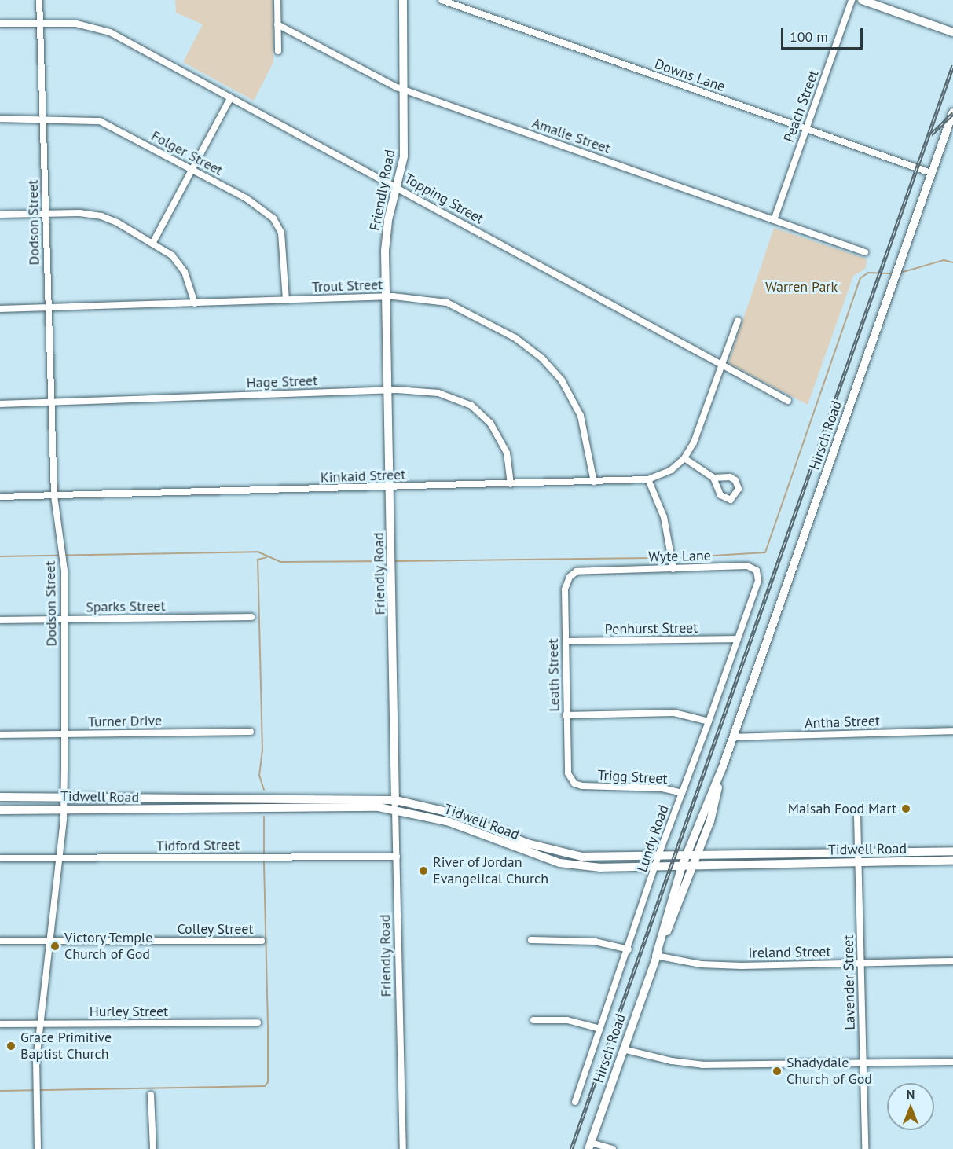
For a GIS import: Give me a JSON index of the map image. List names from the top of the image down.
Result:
{
  "streets": {
    "main road": ["Friendly Road", "Hirsch Road", "Tidwell Road"],
    "street": [
      "Downs Lane",
      "Peach Street",
      "Amalie Street",
      "Folger Street",
      "Topping Street",
      "Dodson Street",
      "Trout Street",
      "Hage Street",
      "Kinkaid Street",
      "Wyte Lane",
      "Sparks Street",
      "Penhurst Street",
      "Leath Street",
      "Turner Drive",
      "Antha Street",
      "Trigg Street",
      "Lundy Road",
      "Tidford Street",
      "Colley Street",
      "Ireland Street",
      "Lavender Street",
      "Hurley Street"
    ]
  },
  "crossings": [
    ["Downs Lane", "Peach Street"],
    ["Downs Lane", "Hirsch Road"],
    ["Peach Street", "Amalie Street"],
    ["Amalie Street", "Friendly Road"],
    ["Folger Street", "Dodson Street"],
    ["Folger Street", "Trout Street"],
    ["Friendly Road", "Topping Street"],
    ["Friendly Road", "Trout Street"],
    ["Friendly Road", "Hage Street"],
    ["Friendly Road", "Kinkaid Street"],
    ["Friendly Road", "Tidwell Road"],
    ["Friendly Road", "Tidford Street"],
    ["Topping Street", "Dodson Street"],
    ["Dodson Street", "Trout Street"],
    ["Dodson Street", "Hage Street"],
    ["Dodson Street", "Kinkaid Street"],
    ["Dodson Street", "Sparks Street"],
    ["Dodson Street", "Turner Drive"],
    ["Dodson Street", "Tidwell Road"],
    ["Dodson Street", "Tidford Street"],
    ["Dodson Street", "Colley Street"],
    ["Dodson Street", "Hurley Street"],
    ["Trout Street", "Kinkaid Street"],
    ["Hage Street", "Kinkaid Street"],
    ["Hirsch Road", "Antha Street"],
    ["Hirsch Road", "Tidwell Road"],
    ["Hirsch Road", "Ireland Street"],
    ["Wyte Lane", "Leath Street"],
    ["Wyte Lane", "Lundy Road"],
    ["Penhurst Street", "Leath Street"],
    ["Penhurst Street", "Lundy Road"],
    ["Leath Street", "Trigg Street"],
    ["Trigg Street", "Lundy Road"],
    ["Tidwell Road", "Lundy Road"],
    ["Tidwell Road", "Lavender Street"],
    ["Ireland Street", "Lavender Street"]
  ],
  "parks": ["Warren Park"],
  "places": [
    "Maisah Food Mart",
    "River of Jordan Evangelical Church",
    "Victory Temple Church of God",
    "Grace Primitive Baptist Church",
    "Shadydale Church of God"
  ],
  "scale_bar": "100 m",
  "north": "top"
}
